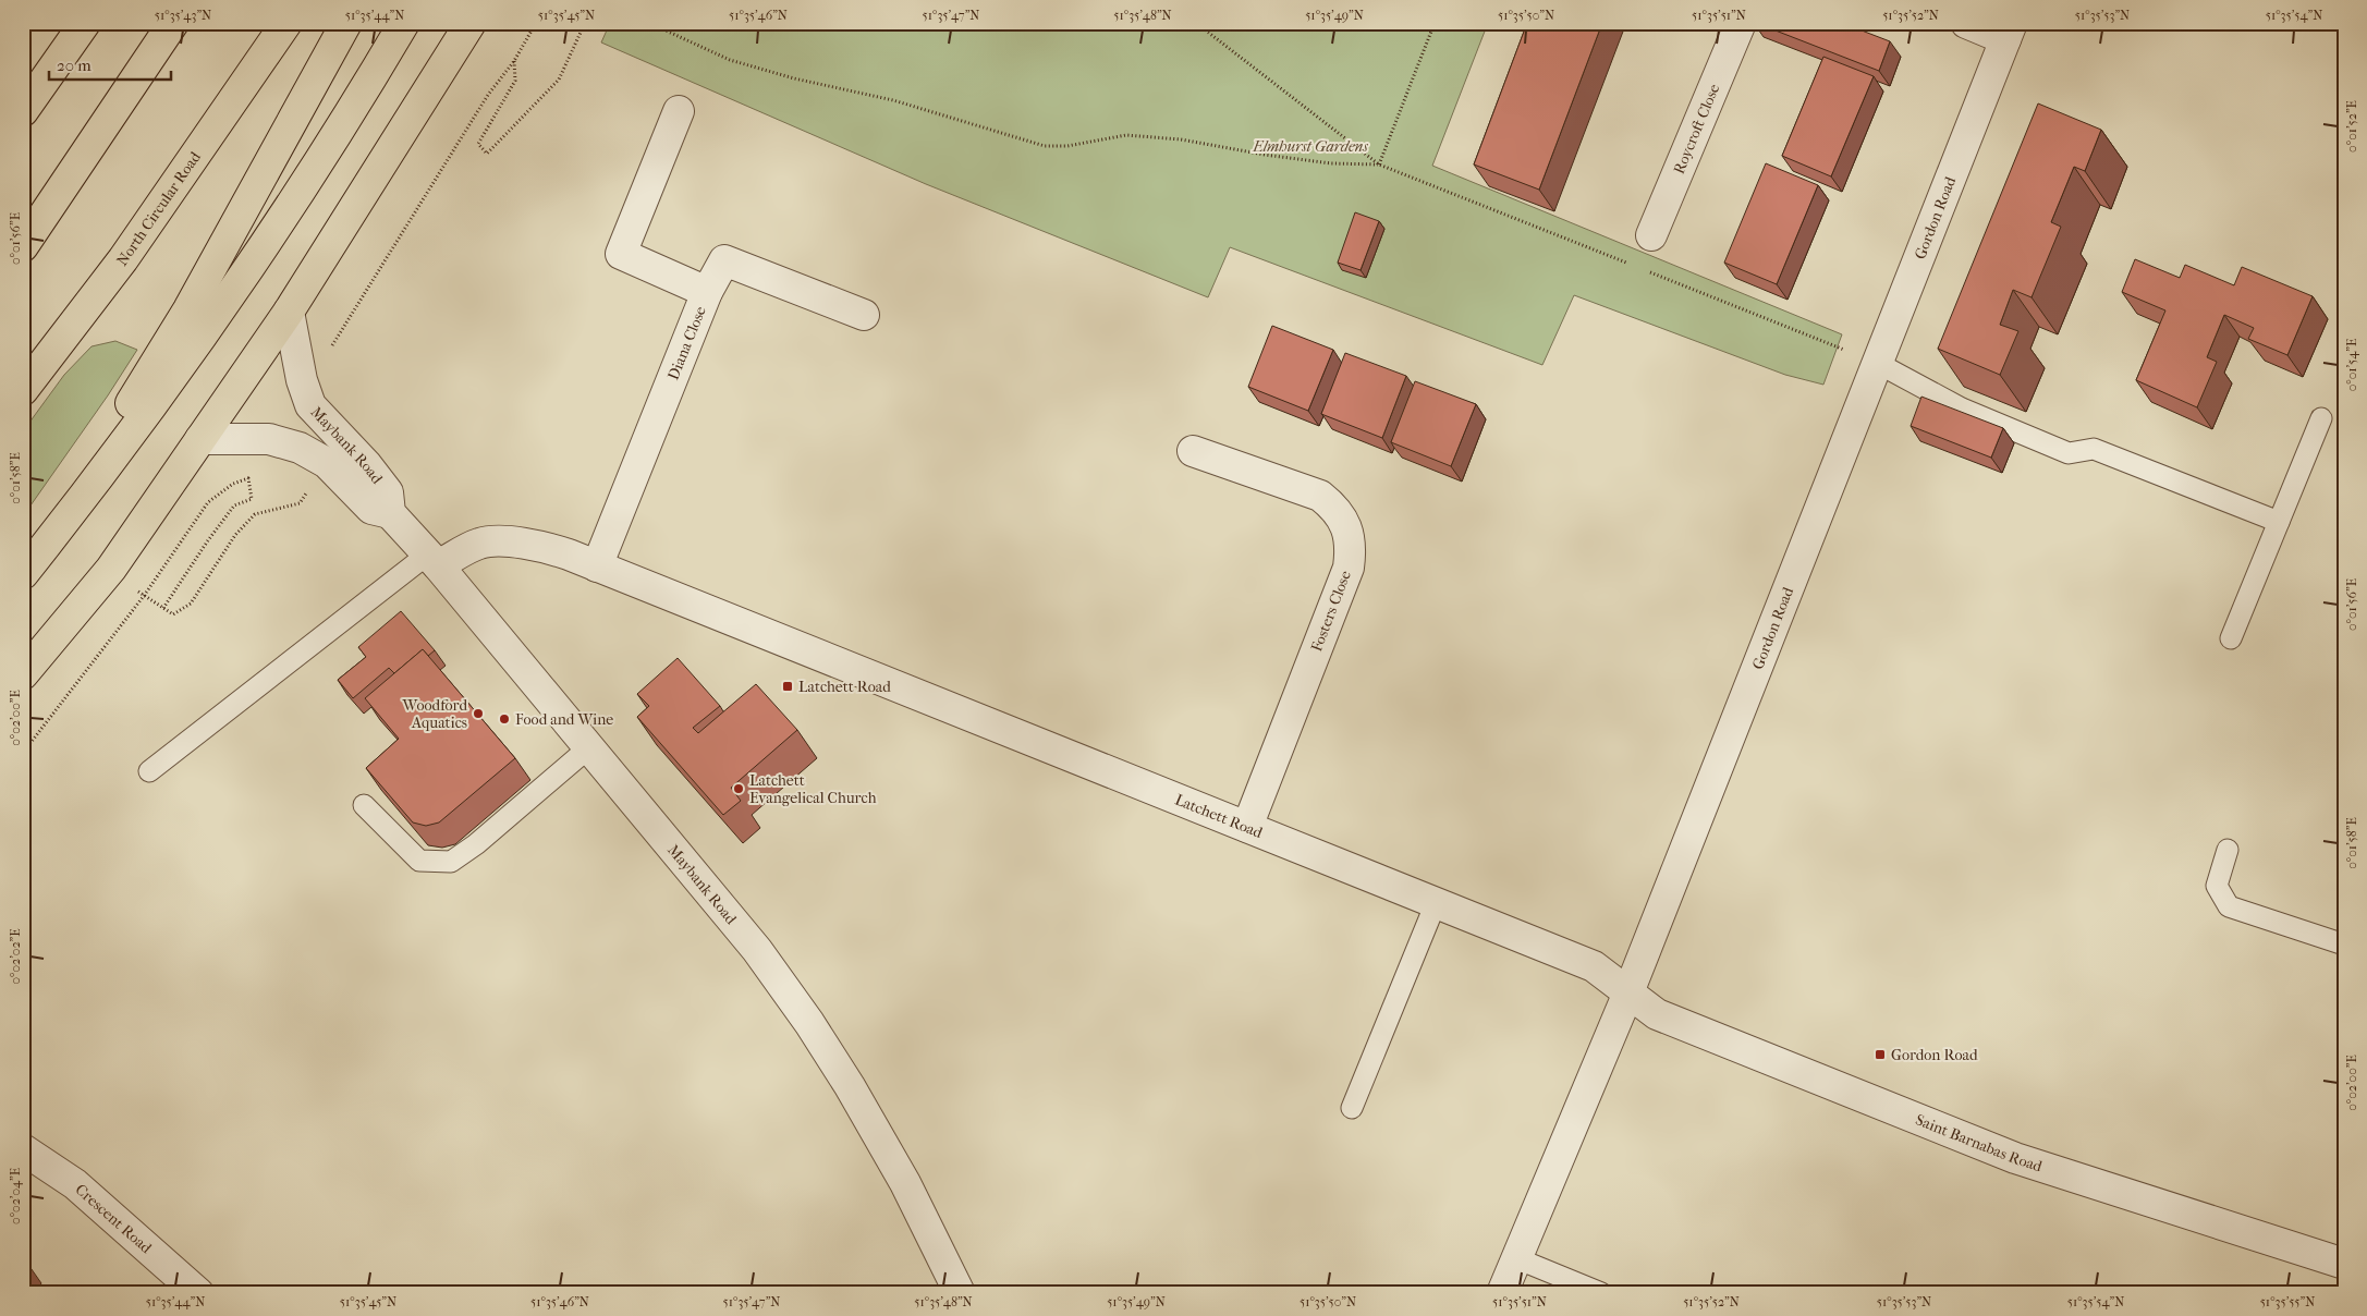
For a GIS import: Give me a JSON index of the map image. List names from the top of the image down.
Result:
{
  "streets": {
    "highway": ["North Circular Road"],
    "street": [
      "Roycroft Close",
      "Gordon Road",
      "Diana Close",
      "Maybank Road",
      "Fosters Close",
      "Latchett Road",
      "Saint Barnabas Road",
      "Crescent Road"
    ]
  },
  "crossings": [
    ["Gordon Road", "Latchett Road"],
    ["Gordon Road", "Saint Barnabas Road"],
    ["Diana Close", "Latchett Road"],
    ["Maybank Road", "Latchett Road"],
    ["Fosters Close", "Latchett Road"],
    ["Latchett Road", "Saint Barnabas Road"]
  ],
  "parks": ["Elmhurst Gardens"],
  "places": {
    "transit": ["Latchett Road", "Gordon Road"],
    "other": ["Woodford Aquatics", "Food and Wine", "Latchett Evangelical Church"]
  },
  "scale_bar": "20 m",
  "coordinates": [
    "51°35'43\"N",
    "51°35'44\"N",
    "51°35'45\"N",
    "51°35'46\"N",
    "51°35'47\"N",
    "51°35'48\"N",
    "51°35'49\"N",
    "51°35'50\"N",
    "51°35'51\"N",
    "51°35'52\"N",
    "51°35'53\"N",
    "51°35'54\"N",
    "0°01'52\"E",
    "0°01'56\"E",
    "0°01'54\"E",
    "0°01'58\"E",
    "0°02'00\"E",
    "0°02'02\"E",
    "0°02'04\"E",
    "51°35'55\"N"
  ]
}
